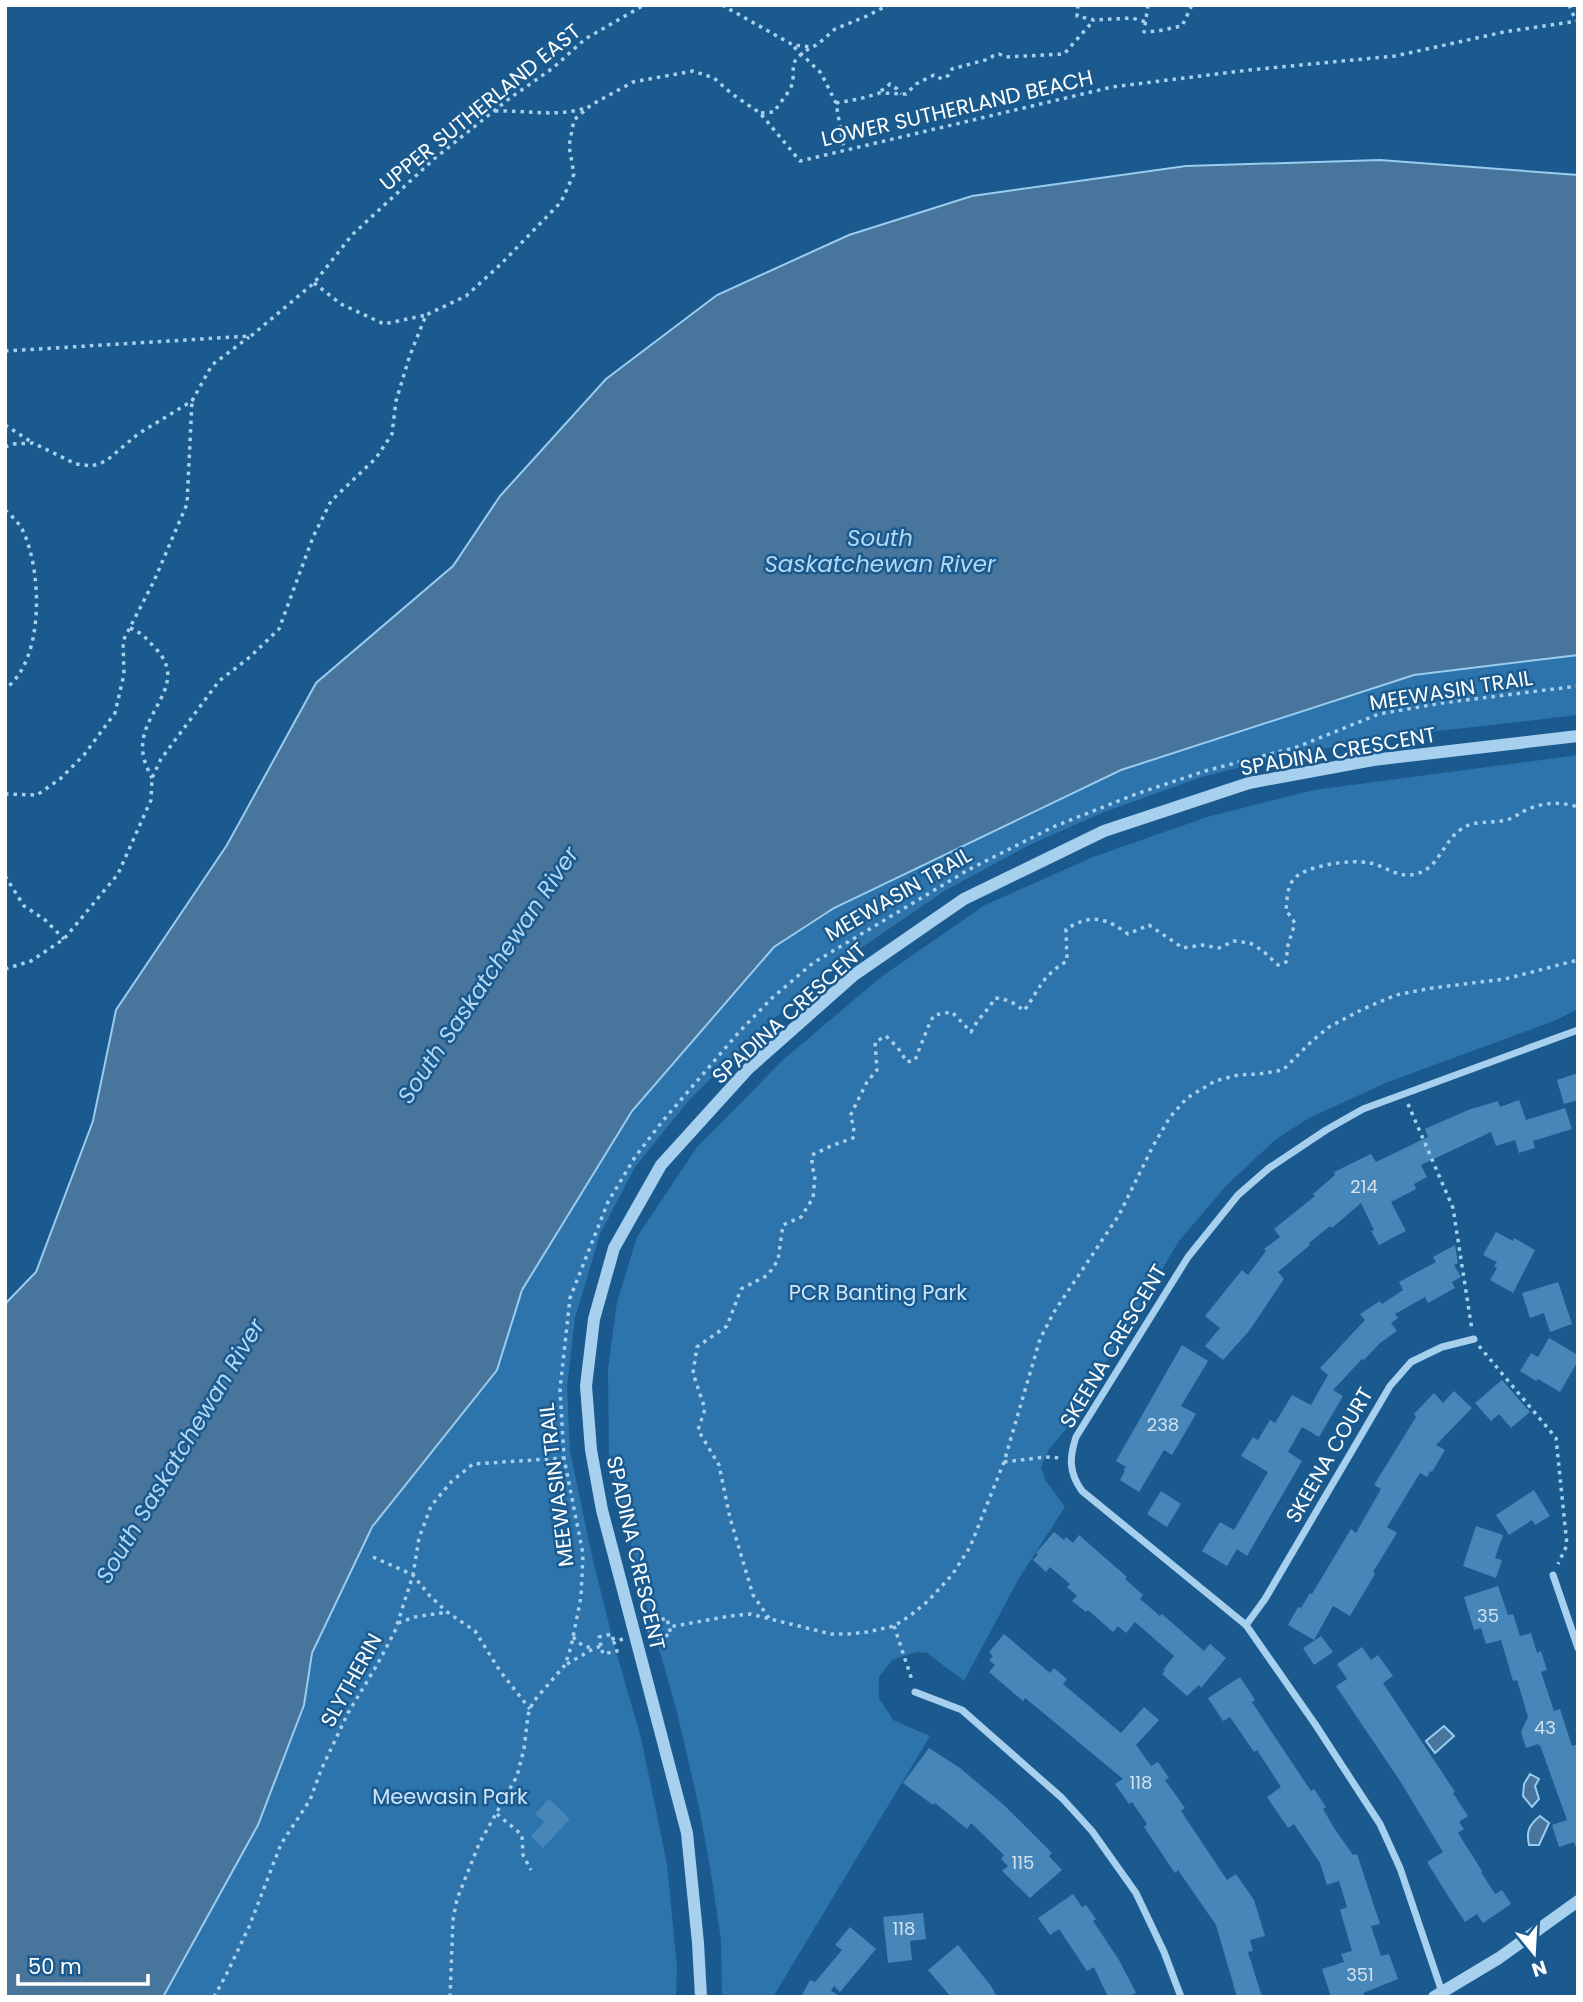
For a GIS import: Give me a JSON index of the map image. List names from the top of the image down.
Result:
{
  "streets": {
    "street": ["SPADINA CRESCENT", "SKEENA CRESCENT", "SKEENA COURT"],
    "path": [
      "UPPER SUTHERLAND EAST",
      "LOWER SUTHERLAND BEACH",
      "MEEWASIN TRAIL",
      "SLYTHERIN"
    ]
  },
  "crossings": [
    ["UPPER SUTHERLAND EAST", "LOWER SUTHERLAND BEACH"],
    ["MEEWASIN TRAIL", "SLYTHERIN"],
    ["SKEENA CRESCENT", "SKEENA COURT"]
  ],
  "water": ["South Saskatchewan River"],
  "parks": ["PCR Banting Park", "Meewasin Park"],
  "house_numbers": [
    "214",
    "238",
    "35",
    "43",
    "118",
    "115",
    "118",
    "351"
  ],
  "scale_bar": "50 m",
  "north": "bottom"
}
